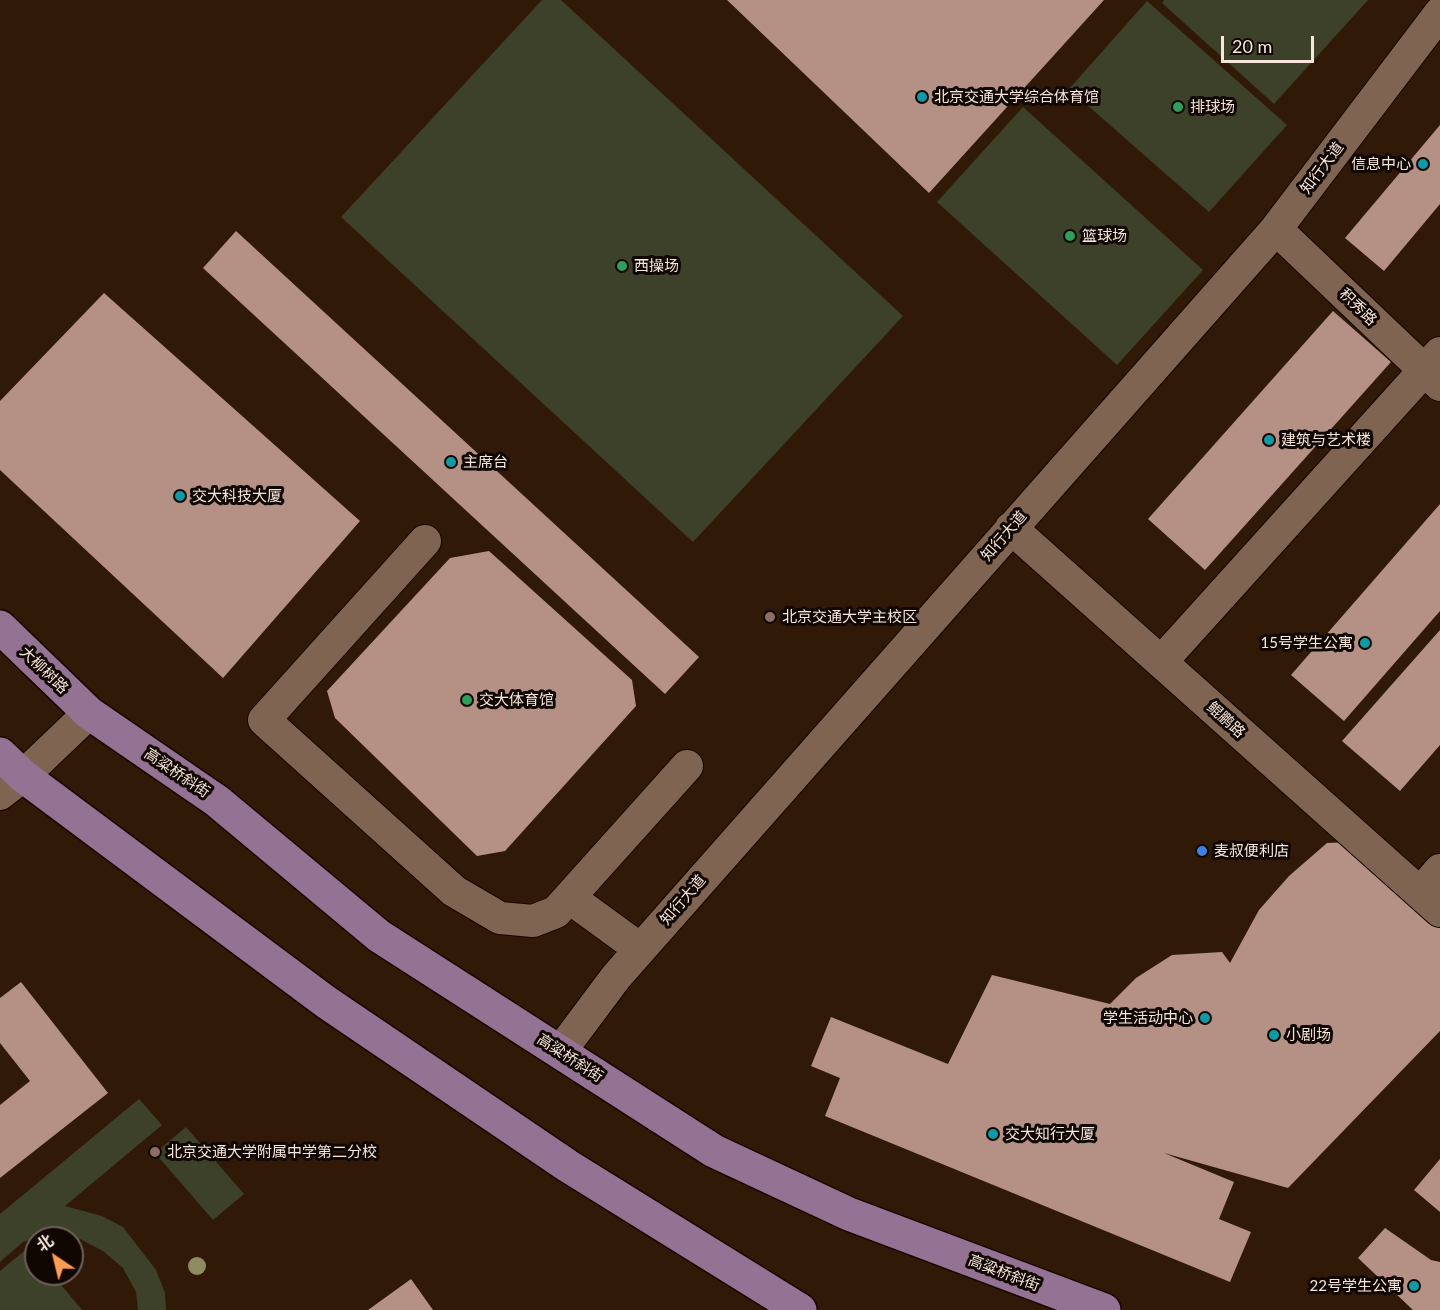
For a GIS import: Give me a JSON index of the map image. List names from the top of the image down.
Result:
{
  "streets": {
    "main road": ["大柳树路", "高粱桥斜街"],
    "street": ["知行大道", "积秀路", "鲲鹏路"]
  },
  "crossings": [
    ["知行大道", "积秀路"],
    ["知行大道", "鲲鹏路"],
    ["知行大道", "高粱桥斜街"],
    ["大柳树路", "高粱桥斜街"]
  ],
  "places": [
    "北京交通大学综合体育馆",
    "排球场",
    "信息中心",
    "篮球场",
    "西操场",
    "建筑与艺术楼",
    "主席台",
    "交大科技大厦",
    "北京交通大学主校区",
    "15号学生公寓",
    "交大体育馆",
    "麦叔便利店",
    "学生活动中心",
    "小剧场",
    "交大知行大厦",
    "北京交通大学附属中学第二分校",
    "22号学生公寓"
  ],
  "scale_bar": "20 m",
  "north": "top left"
}
